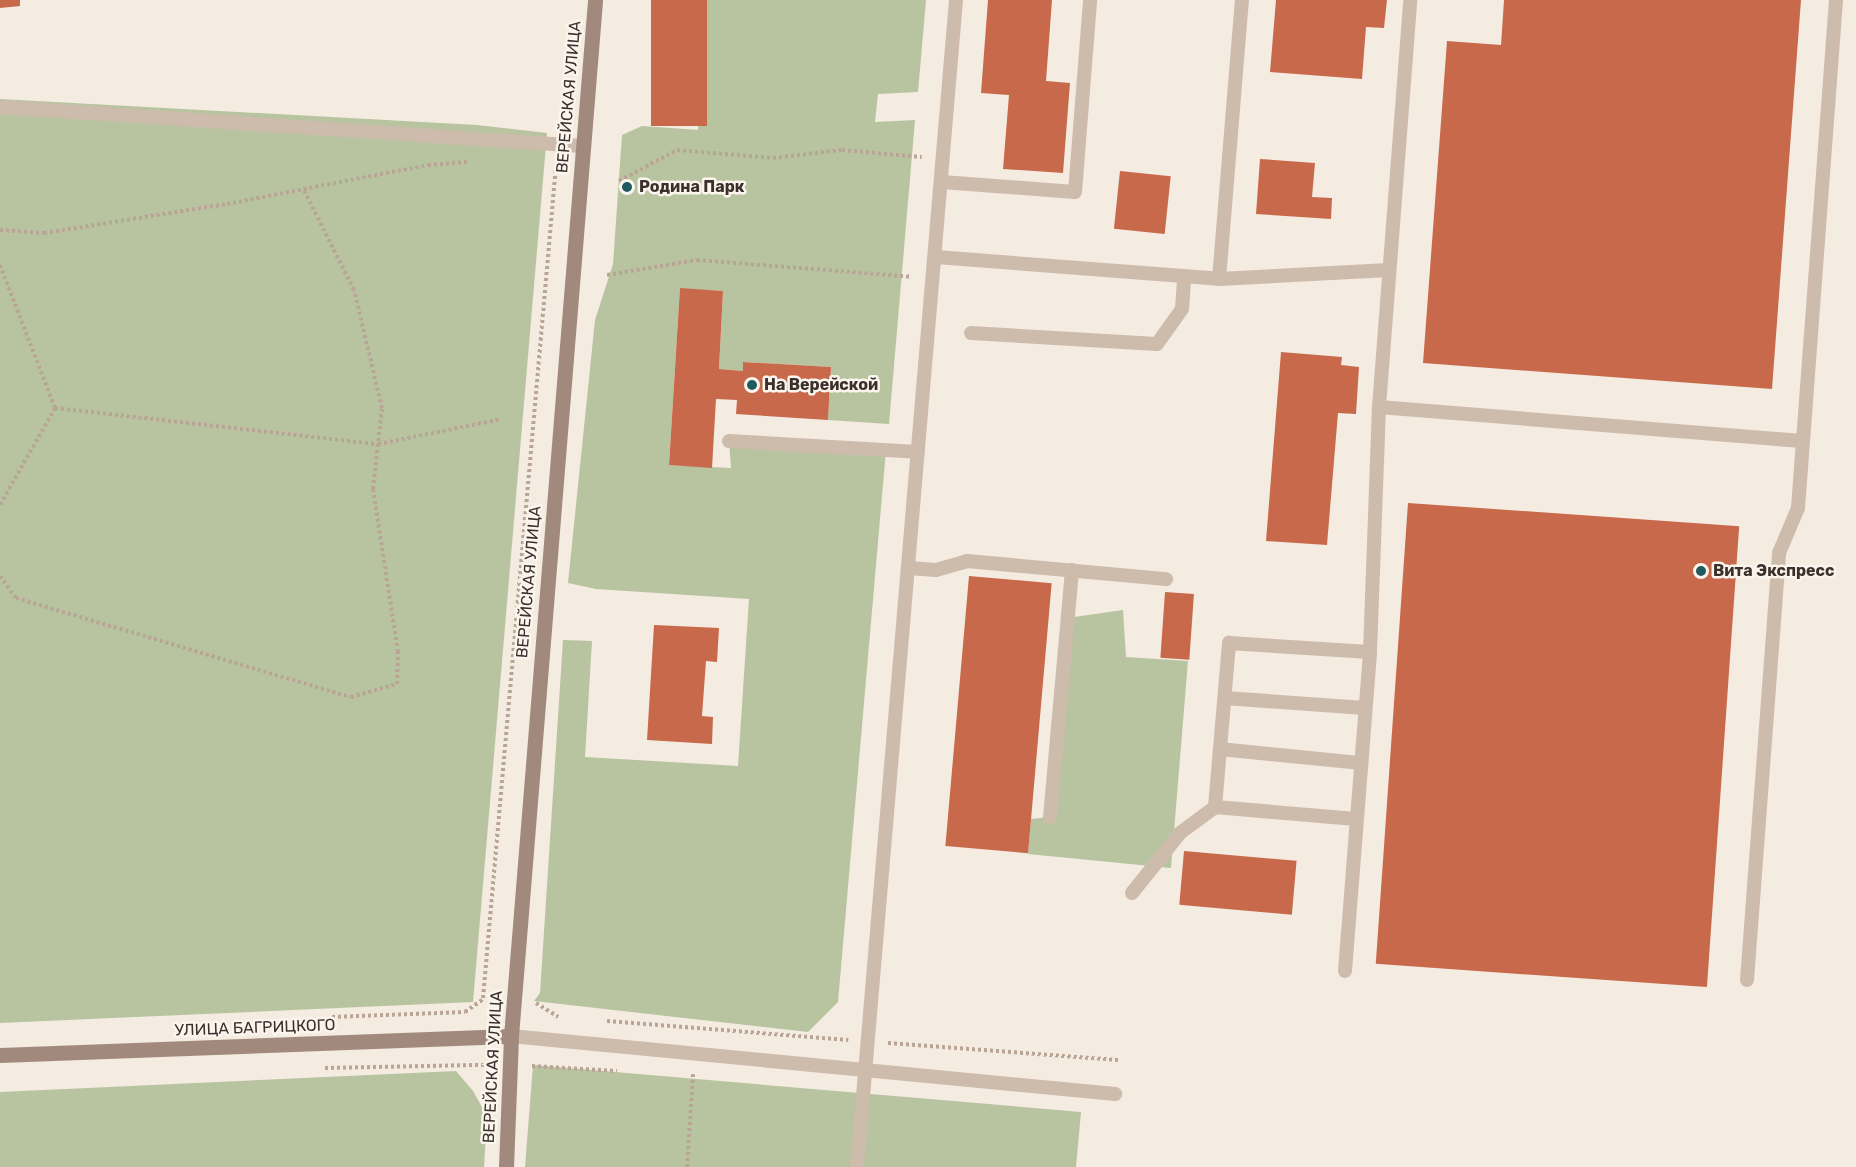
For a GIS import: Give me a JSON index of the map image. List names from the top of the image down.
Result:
{
  "streets": {
    "street": ["ВЕРЕЙСКАЯ УЛИЦА", "УЛИЦА БАГРИЦКОГО"]
  },
  "crossings": [
    ["ВЕРЕЙСКАЯ УЛИЦА", "УЛИЦА БАГРИЦКОГО"]
  ],
  "places": ["Родина Парк", "На Верейской", "Вита Экспресс"]
}
